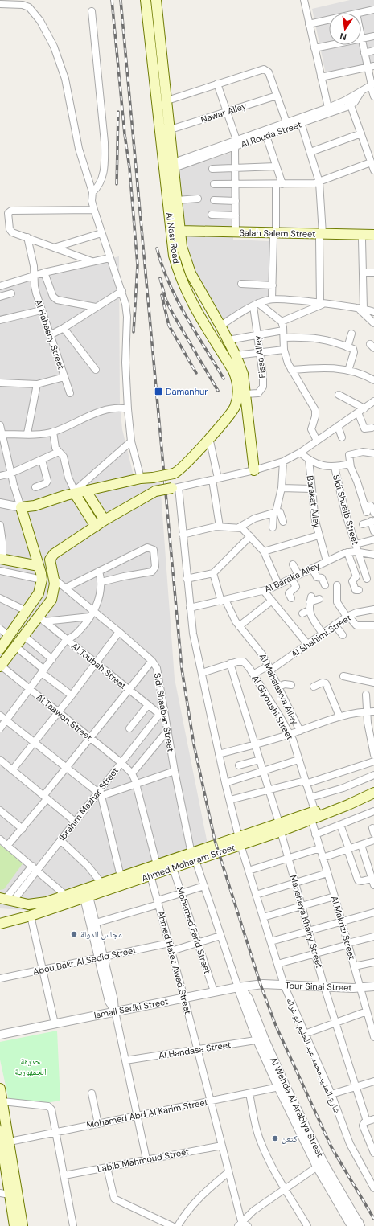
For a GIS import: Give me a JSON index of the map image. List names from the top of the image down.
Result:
{
  "streets": {
    "main road": ["Salah Salem Street", "Al Nasr Road", "Ahmed Moharam Street"],
    "street": [
      "Nawar Alley",
      "Al Rouda Street",
      "Al Habashy Street",
      "Eissa Alley",
      "Barakat Alley",
      "Sidi Shuaib Street",
      "Al Baraka Alley",
      "Al Shahimi Street",
      "Al Toubah Street",
      "Al Mahalawya Alley",
      "Al Giyoushi Street",
      "Sidi Shaaban Street",
      "Al Taawon Street",
      "Ibrahim Mazhar Street",
      "Mansheya Khairy Street",
      "Al Makrizi Street",
      "Mohamed Farid Street",
      "Abou Bakr Al Sediq Street",
      "Ahmed Hafez Awad Street",
      "Tour Sinai Street",
      "Ismail Sedki Street",
      "Al Handasa Street",
      "شارع المشير محمد عبد الحليم ابو غزاله",
      "Al Wehda Al Arabiya Street",
      "Mohamed Abd Al Karim Street",
      "Labib Mahmoud Street"
    ]
  },
  "crossings": [
    ["Nawar Alley", "Al Nasr Road"],
    ["Al Rouda Street", "Al Nasr Road"],
    ["Salah Salem Street", "Al Nasr Road"],
    ["Al Nasr Road", "Eissa Alley"],
    ["Barakat Alley", "Al Baraka Alley"],
    ["Sidi Shuaib Street", "Al Baraka Alley"],
    ["Al Baraka Alley", "Al Mahalawya Alley"],
    ["Al Baraka Alley", "شارع المشير محمد عبد الحليم ابو غزاله"],
    ["Al Shahimi Street", "Al Mahalawya Alley"],
    ["Al Shahimi Street", "Al Giyoushi Street"],
    ["Al Toubah Street", "Ibrahim Mazhar Street"],
    ["Al Giyoushi Street", "Ahmed Moharam Street"],
    ["Al Giyoushi Street", "Mansheya Khairy Street"],
    ["Al Giyoushi Street", "Al Makrizi Street"],
    ["Sidi Shaaban Street", "Ibrahim Mazhar Street"],
    ["Sidi Shaaban Street", "Ahmed Moharam Street"],
    ["Sidi Shaaban Street", "Al Wehda Al Arabiya Street"],
    ["Al Taawon Street", "Ibrahim Mazhar Street"],
    ["Ibrahim Mazhar Street", "Ahmed Moharam Street"],
    ["Ahmed Moharam Street", "Mansheya Khairy Street"],
    ["Ahmed Moharam Street", "Al Makrizi Street"],
    ["Ahmed Moharam Street", "Mohamed Farid Street"],
    ["Ahmed Moharam Street", "Ahmed Hafez Awad Street"],
    ["Ahmed Moharam Street", "شارع المشير محمد عبد الحليم ابو غزاله"],
    ["Ahmed Moharam Street", "Al Wehda Al Arabiya Street"],
    ["Mansheya Khairy Street", "Tour Sinai Street"],
    ["Al Makrizi Street", "Tour Sinai Street"],
    ["Mohamed Farid Street", "Ismail Sedki Street"],
    ["Abou Bakr Al Sediq Street", "Ahmed Hafez Awad Street"],
    ["Ahmed Hafez Awad Street", "Ismail Sedki Street"],
    ["Ahmed Hafez Awad Street", "Al Handasa Street"],
    ["Ahmed Hafez Awad Street", "Mohamed Abd Al Karim Street"],
    ["Ahmed Hafez Awad Street", "Labib Mahmoud Street"],
    ["Tour Sinai Street", "Ismail Sedki Street"],
    ["Tour Sinai Street", "شارع المشير محمد عبد الحليم ابو غزاله"],
    ["Ismail Sedki Street", "Al Wehda Al Arabiya Street"],
    ["Al Handasa Street", "Al Wehda Al Arabiya Street"],
    ["Al Wehda Al Arabiya Street", "Mohamed Abd Al Karim Street"]
  ],
  "parks": ["حديقة الجمهورية"],
  "places": {
    "transit": ["Damanhur"],
    "other": ["مجلس الدولة", "كتعن"]
  },
  "north": "bottom"
}
